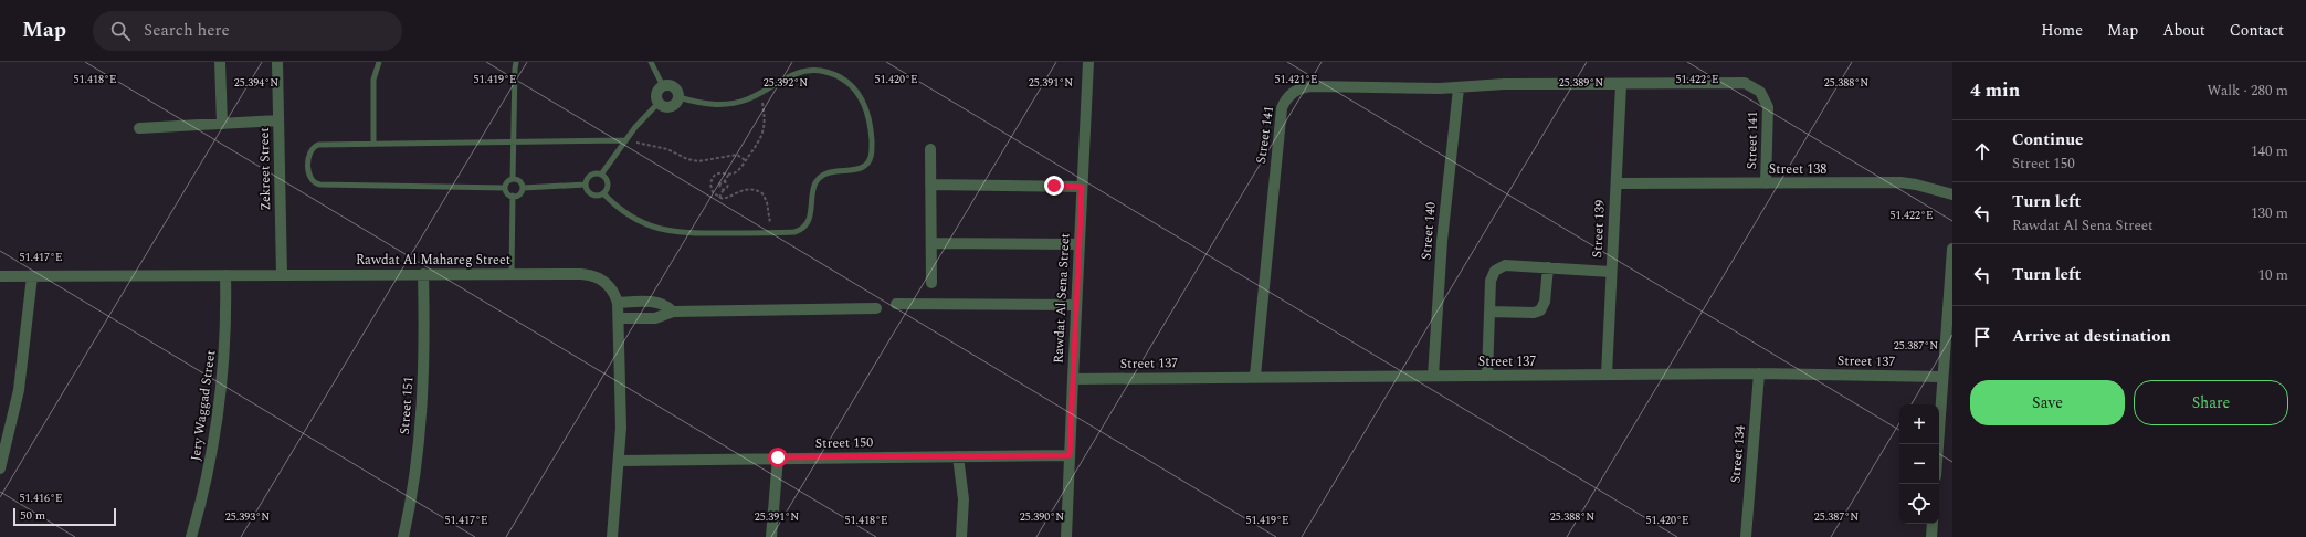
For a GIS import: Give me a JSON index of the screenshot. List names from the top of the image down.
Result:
{
  "streets": {
    "street": [
      "Street 141",
      "Zekreet Street",
      "Street 138",
      "Street 139",
      "Street 140",
      "Rawdat Al Mahareg Street",
      "Rawdat Al Sena Street",
      "Street 137",
      "Jery Waggad Street",
      "Street 151",
      "Street 150",
      "Street 134"
    ]
  },
  "crossings": [
    ["Street 141", "Street 138"],
    ["Street 141", "Street 139"],
    ["Street 141", "Street 140"],
    ["Street 141", "Street 137"],
    ["Zekreet Street", "Rawdat Al Mahareg Street"],
    ["Street 138", "Street 139"],
    ["Street 139", "Street 137"],
    ["Street 140", "Street 137"],
    ["Rawdat Al Mahareg Street", "Jery Waggad Street"],
    ["Rawdat Al Mahareg Street", "Street 151"],
    ["Rawdat Al Mahareg Street", "Street 150"],
    ["Rawdat Al Sena Street", "Street 137"],
    ["Rawdat Al Sena Street", "Street 150"],
    ["Street 137", "Street 134"]
  ],
  "scale_bar": "50 m",
  "page": {
    "header": "Map",
    "search": "Search here",
    "nav": [
      "Home",
      "Map",
      "About",
      "Contact"
    ],
    "heading": ["4 min", "Walk · 280 m"],
    "list": [
      ["Continue", "Street 150", "140 m"],
      ["Turn left", "Rawdat Al Sena Street", "130 m"],
      ["Turn left", "10 m"],
      "Arrive at destination"
    ],
    "buttons": ["Save", "Share"],
    "map_buttons": ["+", "−"],
    "scale": "50 m"
  },
  "coordinates": [
    "51.418°E",
    "51.419°E",
    "51.420°E",
    "51.421°E",
    "51.422°E",
    "25.394°N",
    "25.388°N",
    "25.392°N",
    "25.391°N",
    "25.389°N",
    "51.417°E",
    "25.387°N",
    "51.416°E",
    "25.393°N",
    "25.390°N"
  ]
}
